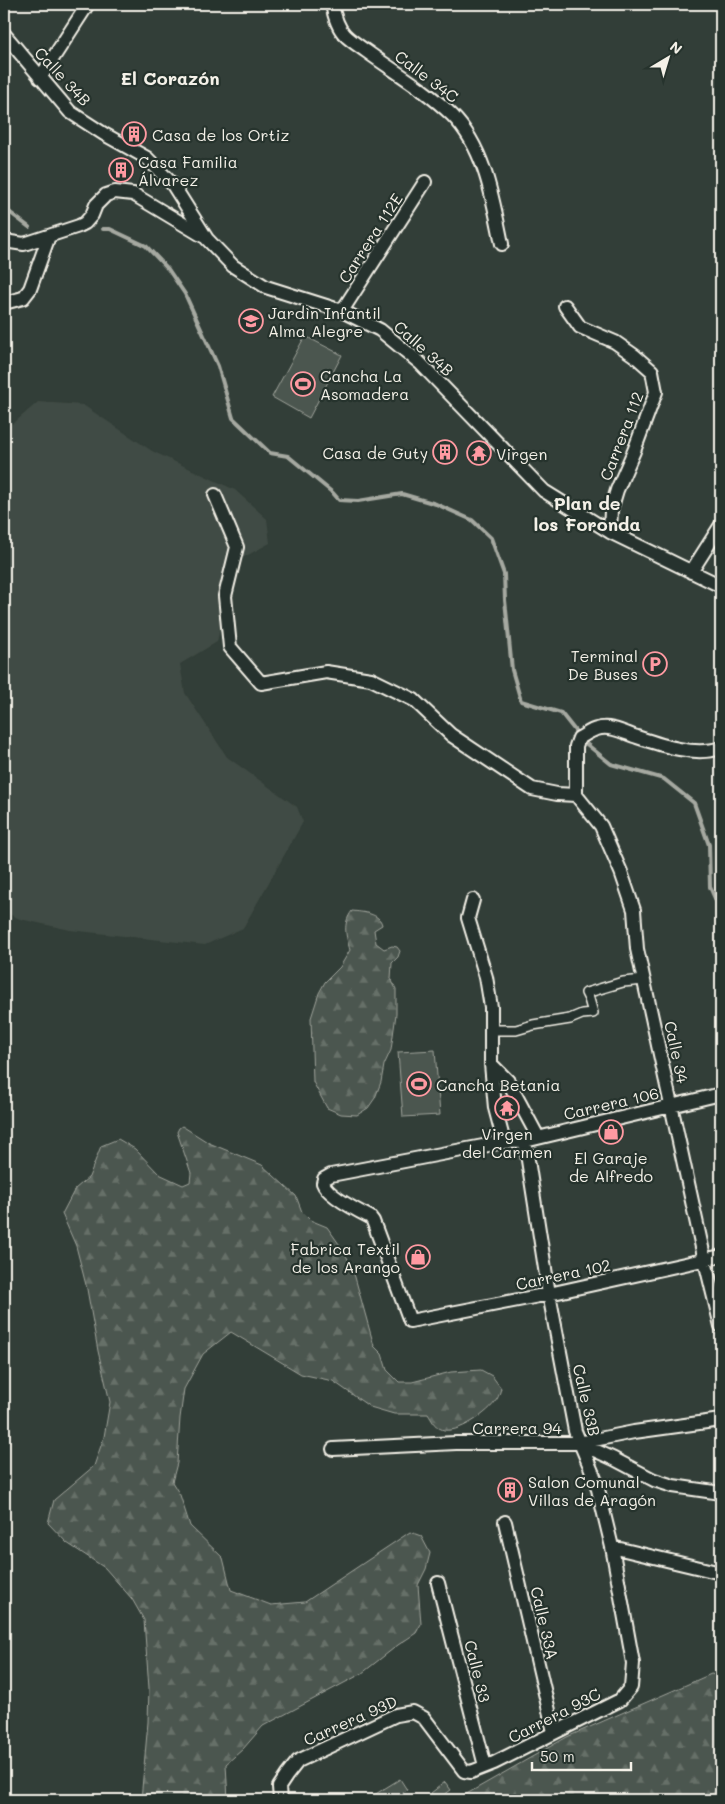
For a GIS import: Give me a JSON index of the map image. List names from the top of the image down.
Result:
{
  "streets": {
    "street": [
      "Calle 34B",
      "Calle 34C",
      "Carrera 112E",
      "Carrera 112",
      "Calle 34",
      "Carrera 106",
      "Carrera 102",
      "Calle 33B",
      "Carrera 94",
      "Calle 33A",
      "Calle 33",
      "Carrera 93C",
      "Carrera 93D"
    ]
  },
  "crossings": [
    ["Calle 34B", "Carrera 112E"],
    ["Calle 34B", "Carrera 112"],
    ["Calle 34", "Carrera 106"],
    ["Calle 34", "Carrera 102"],
    ["Carrera 106", "Carrera 102"],
    ["Carrera 106", "Calle 33B"],
    ["Carrera 102", "Calle 33B"],
    ["Calle 33B", "Carrera 94"],
    ["Calle 33B", "Carrera 93C"],
    ["Calle 33A", "Carrera 93C"],
    ["Calle 33", "Carrera 93C"],
    ["Carrera 93C", "Carrera 93D"]
  ],
  "districts": ["El Corazón", "Plan de los Foronda"],
  "places": {
    "building": [
      "Casa de los Ortiz",
      "Casa Familia Álvarez",
      "Casa de Guty",
      "Salon Comunal Villas de Aragón"
    ],
    "school or university": ["Jardìn Infantil Alma Alegre"],
    "sports": ["Cancha La Asomadera", "Cancha Betania"],
    "temple": ["Virgen", "Virgen del Carmen"],
    "parking": ["Terminal De Buses"],
    "shop": ["El Garaje de Alfredo", "Fabrica Textil de los Arango"]
  },
  "scale_bar": "50 m",
  "north": "top right"
}
